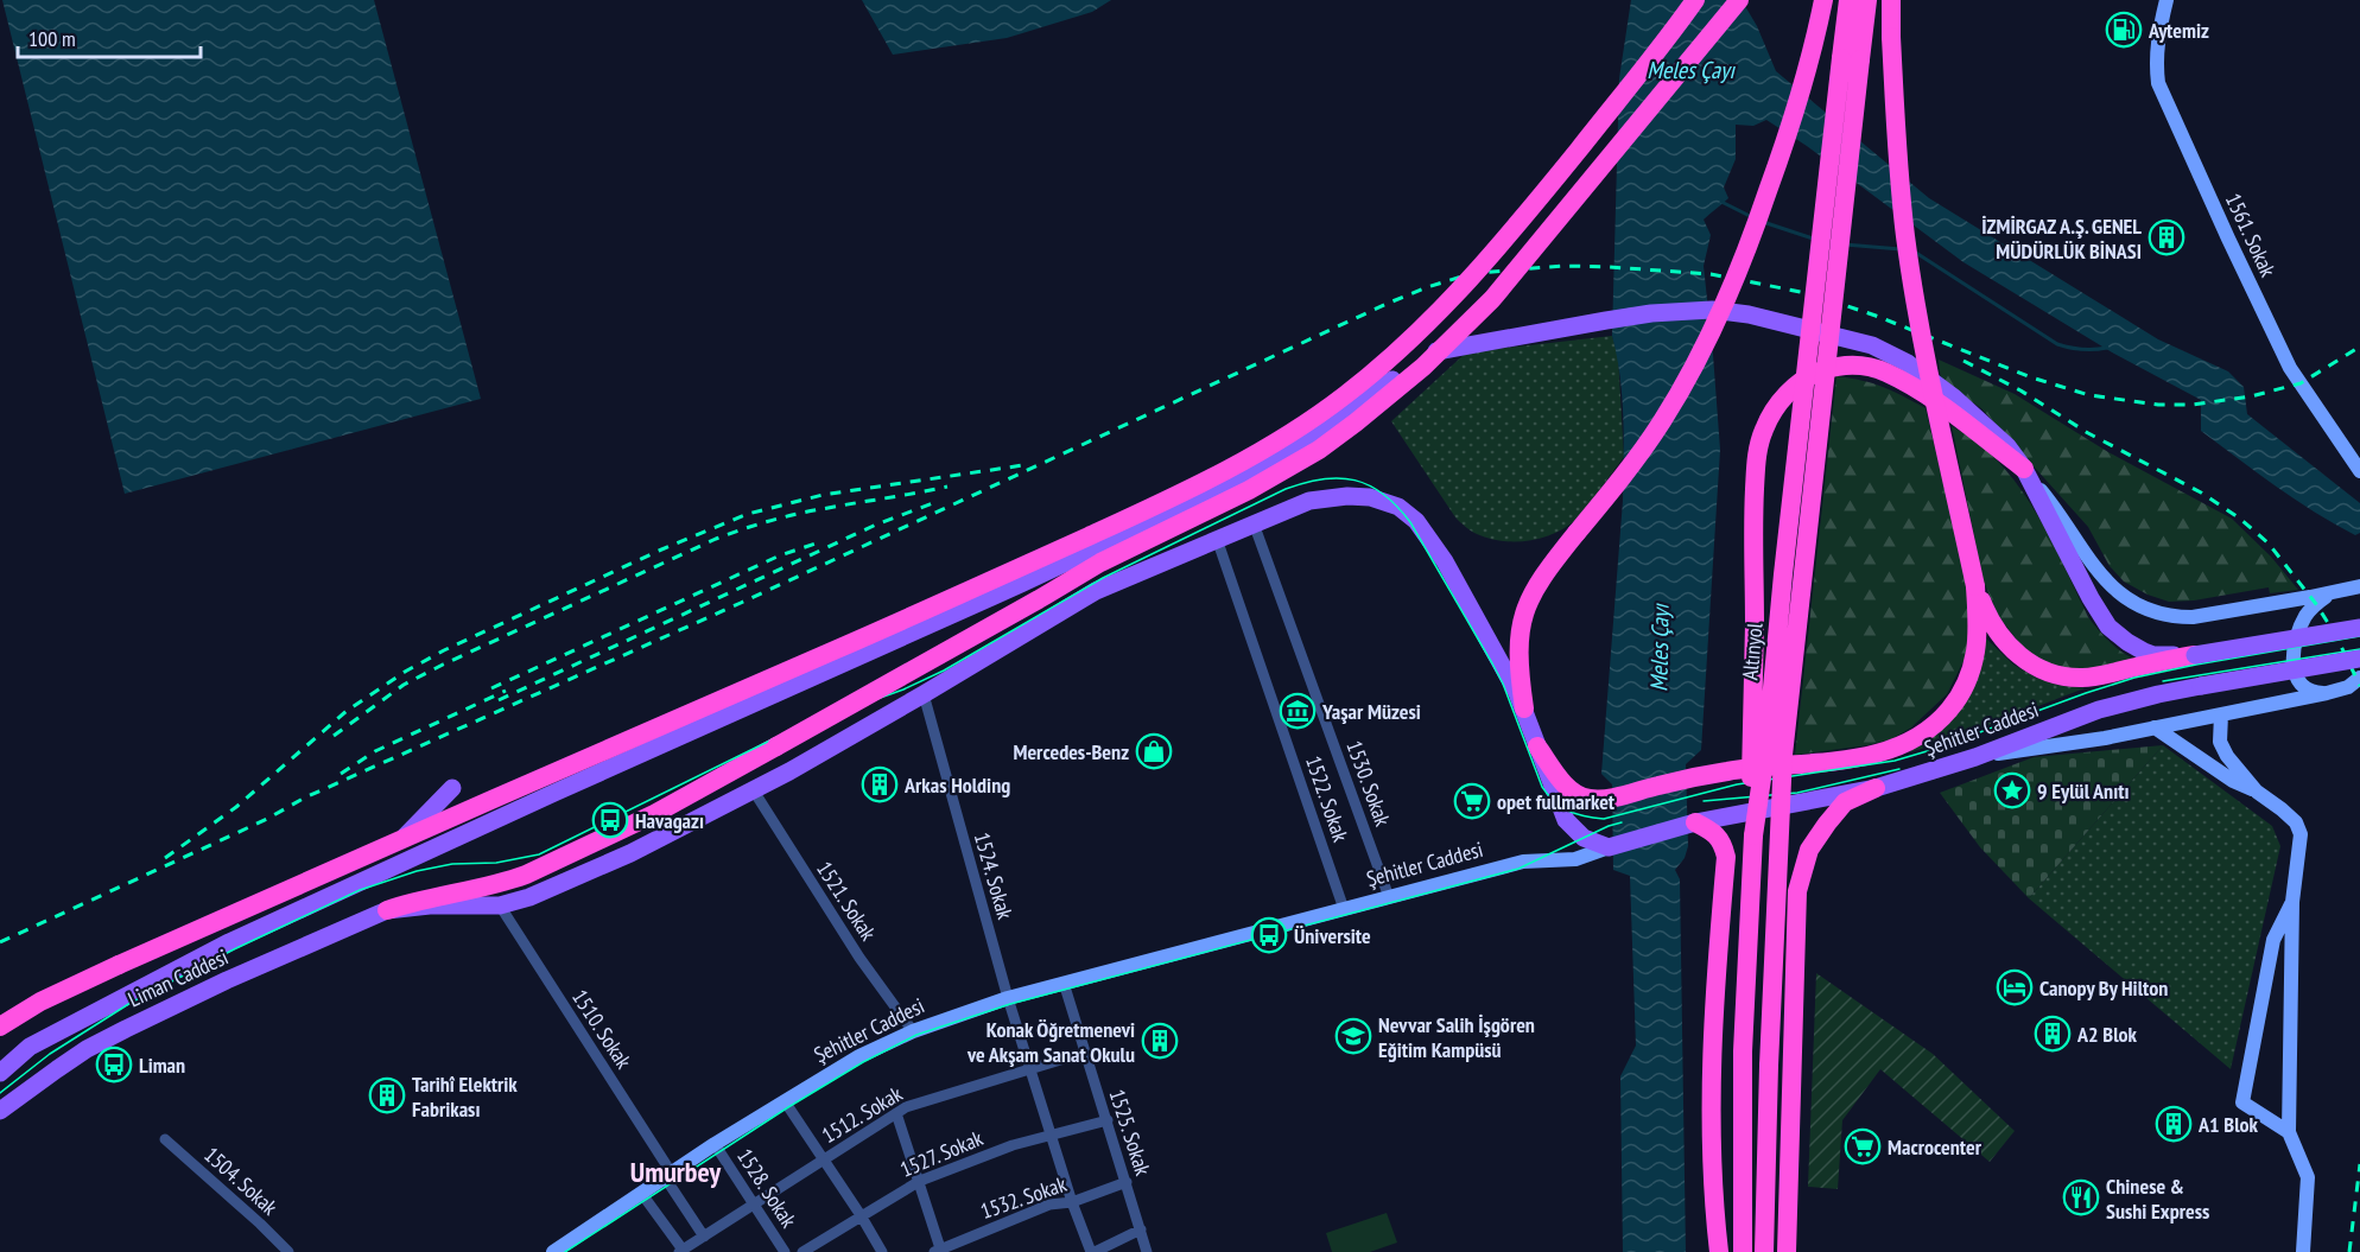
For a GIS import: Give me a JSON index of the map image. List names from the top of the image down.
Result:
{
  "streets": {
    "highway": ["Altınyol"],
    "main road": ["Şehitler Caddesi", "Liman Caddesi"],
    "street": [
      "1561. Sokak",
      "1530. Sokak",
      "1522. Sokak",
      "1524. Sokak",
      "1521. Sokak",
      "1510. Sokak",
      "1512. Sokak",
      "1525. Sokak",
      "1527. Sokak",
      "1504. Sokak",
      "1528. Sokak",
      "1532. Sokak"
    ]
  },
  "crossings": [
    ["Şehitler Caddesi", "1530. Sokak"],
    ["Şehitler Caddesi", "1522. Sokak"],
    ["Şehitler Caddesi", "1524. Sokak"],
    ["Şehitler Caddesi", "1521. Sokak"],
    ["Şehitler Caddesi", "Liman Caddesi"],
    ["Şehitler Caddesi", "1510. Sokak"],
    ["Şehitler Caddesi", "1525. Sokak"],
    ["Şehitler Caddesi", "1528. Sokak"],
    ["1530. Sokak", "Liman Caddesi"],
    ["1522. Sokak", "Liman Caddesi"],
    ["1524. Sokak", "Liman Caddesi"],
    ["1524. Sokak", "1512. Sokak"],
    ["1524. Sokak", "1527. Sokak"],
    ["1524. Sokak", "1532. Sokak"],
    ["1521. Sokak", "Liman Caddesi"],
    ["Liman Caddesi", "1510. Sokak"],
    ["1510. Sokak", "1512. Sokak"],
    ["1512. Sokak", "1525. Sokak"],
    ["1512. Sokak", "1528. Sokak"],
    ["1525. Sokak", "1527. Sokak"],
    ["1525. Sokak", "1532. Sokak"]
  ],
  "districts": ["Umurbey"],
  "water": ["Meles Çayı"],
  "places": {
    "fuel station": ["Aytemiz"],
    "building": [
      "İZMİRGAZ A.Ş. GENEL MÜDÜRLÜK BİNASI",
      "Arkas Holding",
      "A2 Blok",
      "Konak Öğretmenevi ve Akşam Sanat Okulu",
      "Tarihî Elektrik Fabrikası",
      "A1 Blok"
    ],
    "museum": ["Yaşar Müzesi"],
    "shop": ["Mercedes-Benz"],
    "place": ["9 Eylül Anıtı"],
    "supermarket": ["opet fullmarket", "Macrocenter"],
    "bus stop": ["Havagazı", "Üniversite", "Liman"],
    "hotel": ["Canopy By Hilton"],
    "school or university": ["Nevvar Salih İşgören Eğitim Kampüsü"],
    "restaurant": ["Chinese & Sushi Express"]
  },
  "scale_bar": "100 m"
}
